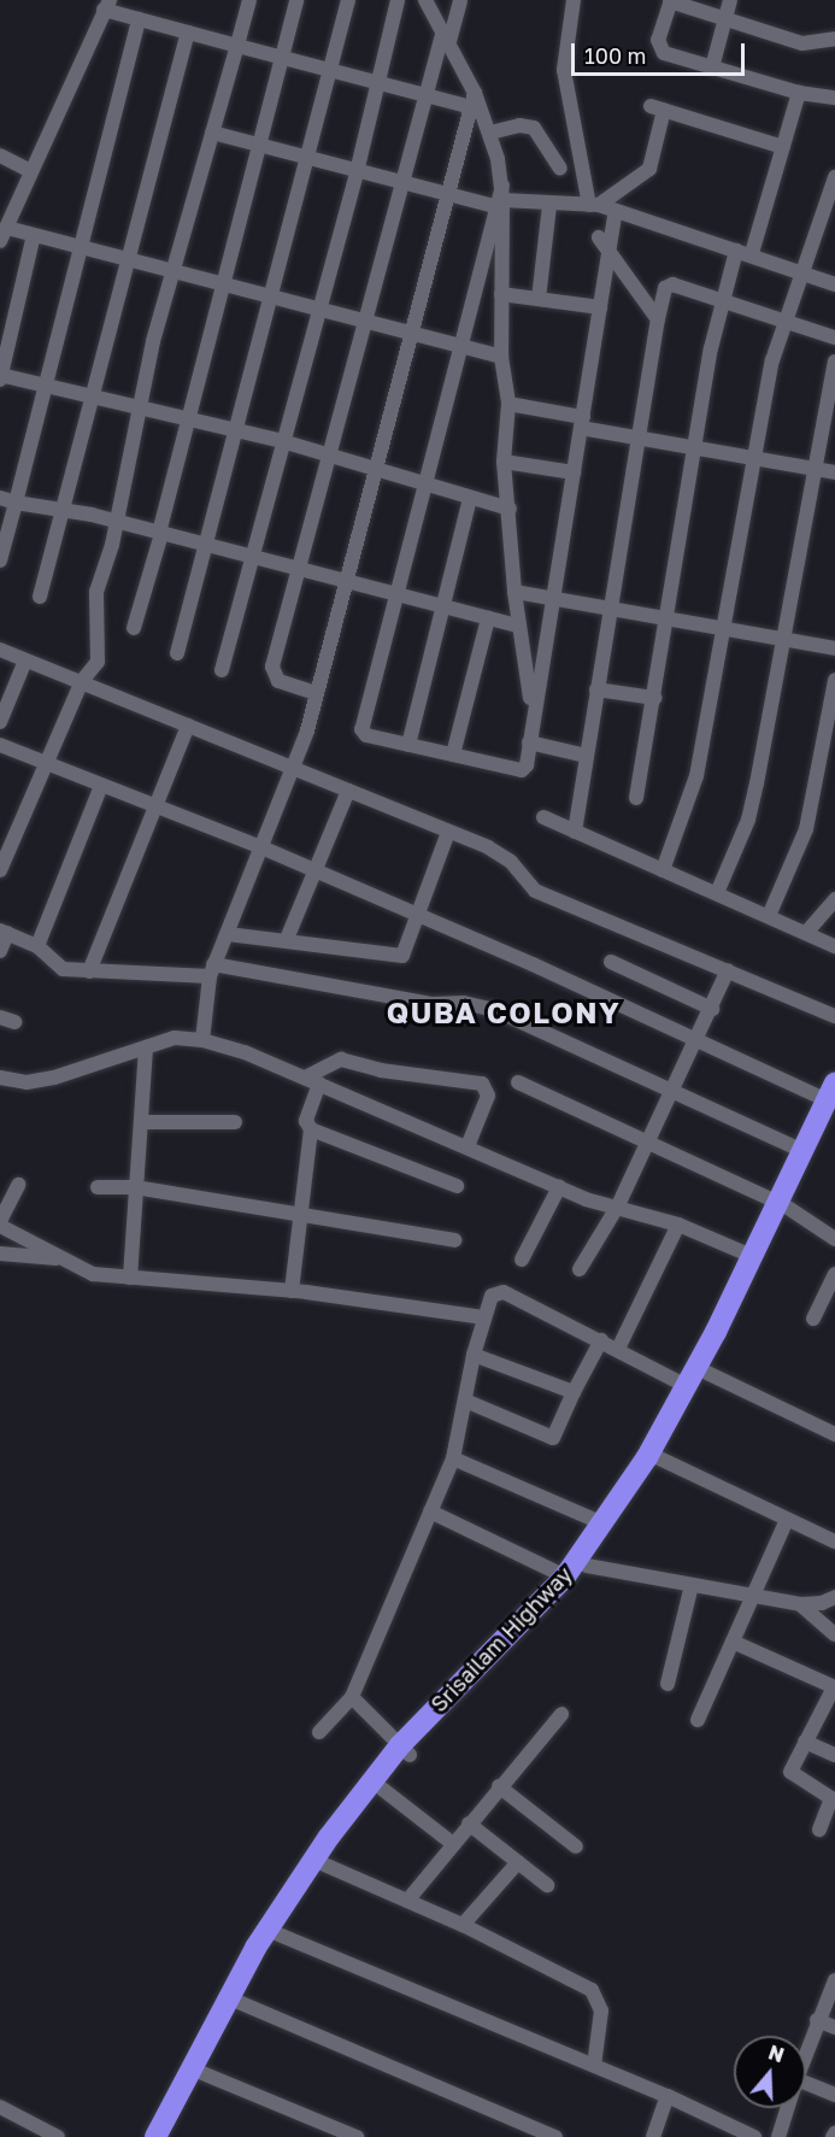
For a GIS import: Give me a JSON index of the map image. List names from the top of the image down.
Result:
{
  "streets": {
    "highway": ["Srisailam Highway"]
  },
  "districts": ["QUBA COLONY"],
  "scale_bar": "100 m",
  "north": "top"
}
